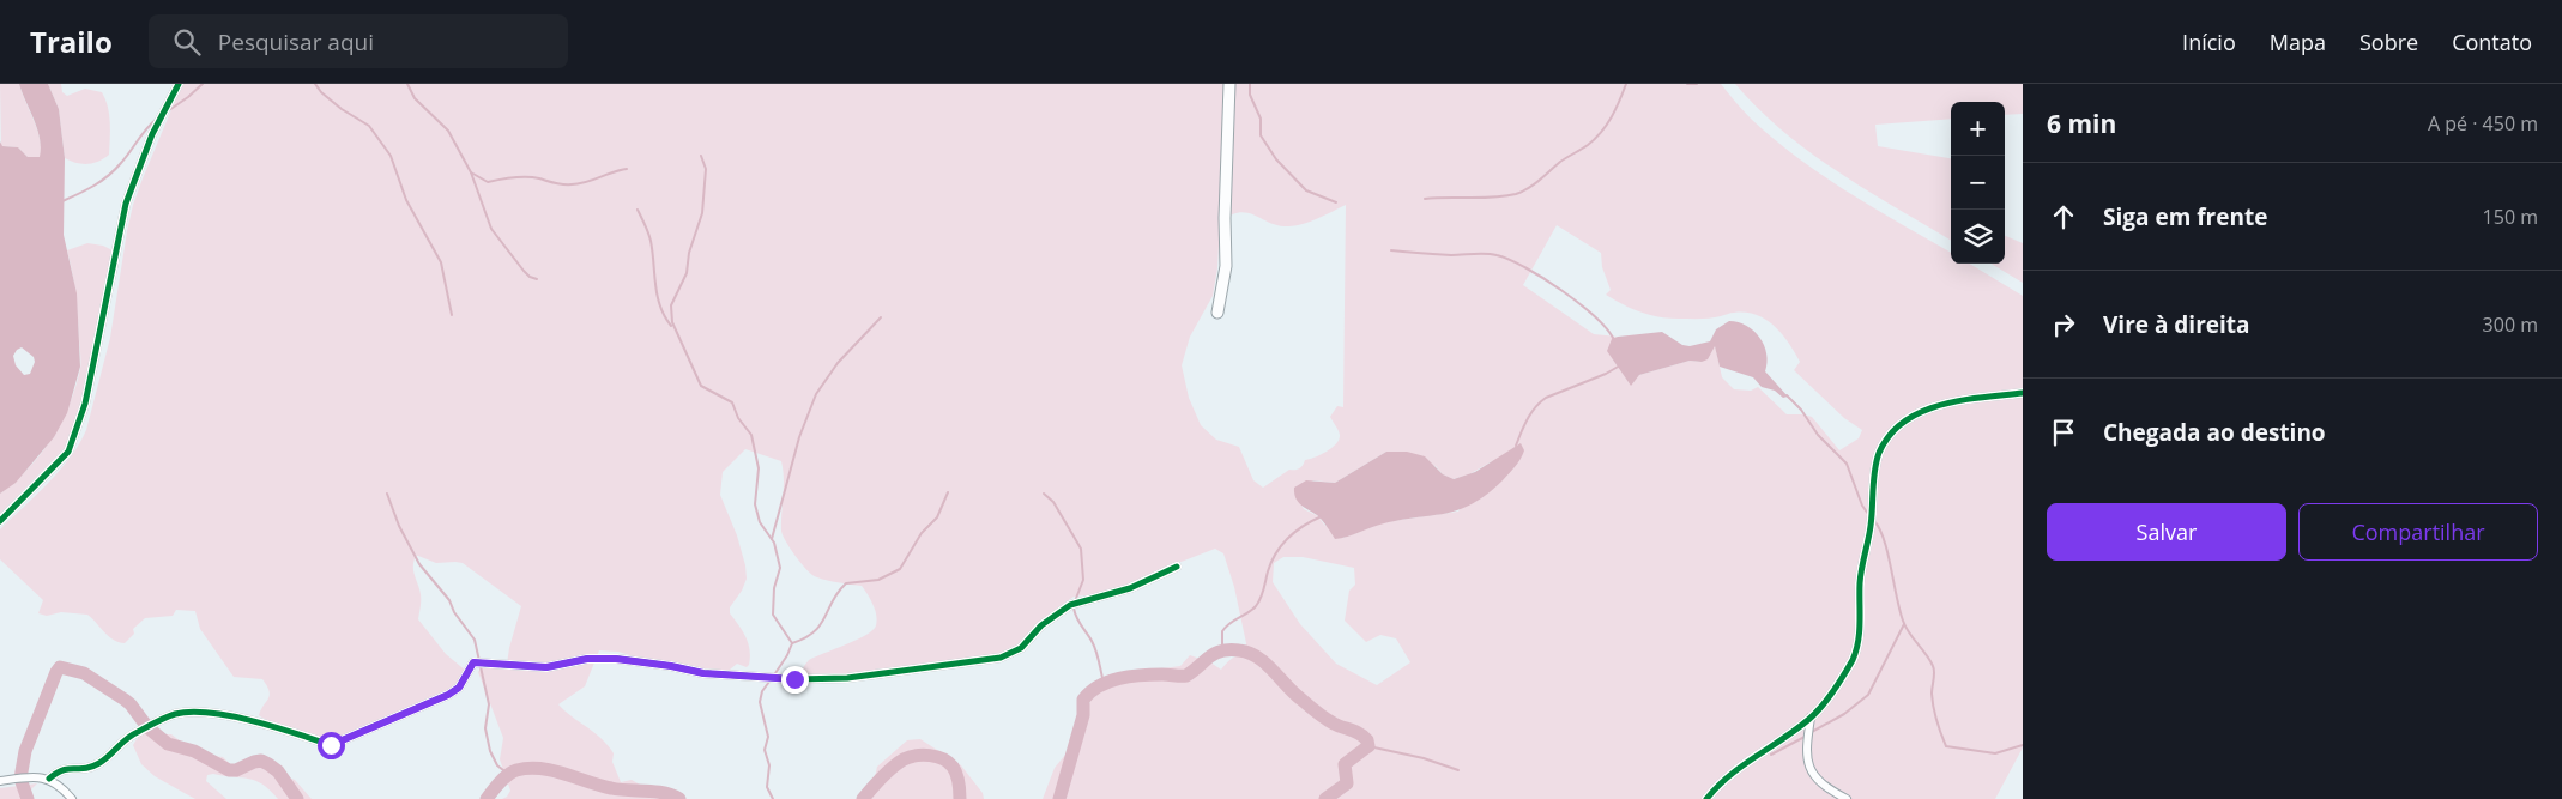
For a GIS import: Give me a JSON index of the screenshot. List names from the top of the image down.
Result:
{
  "page": {
    "header": "Trailo",
    "search": "Pesquisar aqui",
    "nav": [
      "Início",
      "Mapa",
      "Sobre",
      "Contato"
    ],
    "heading": ["6 min", "A pé · 450 m"],
    "map_buttons": ["+", "−"],
    "list": [
      ["Siga em frente", "150 m"],
      ["Vire à direita", "300 m"],
      "Chegada ao destino"
    ],
    "buttons": ["Salvar", "Compartilhar"]
  }
}
